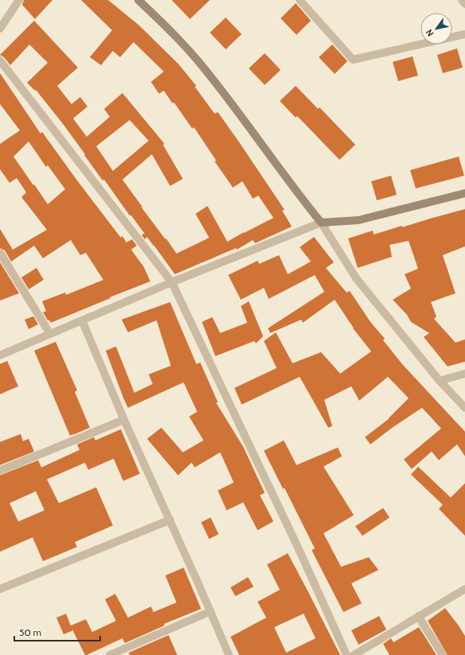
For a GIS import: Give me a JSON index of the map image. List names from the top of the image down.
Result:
{
  "scale_bar": "50 m",
  "north": "bottom left"
}
